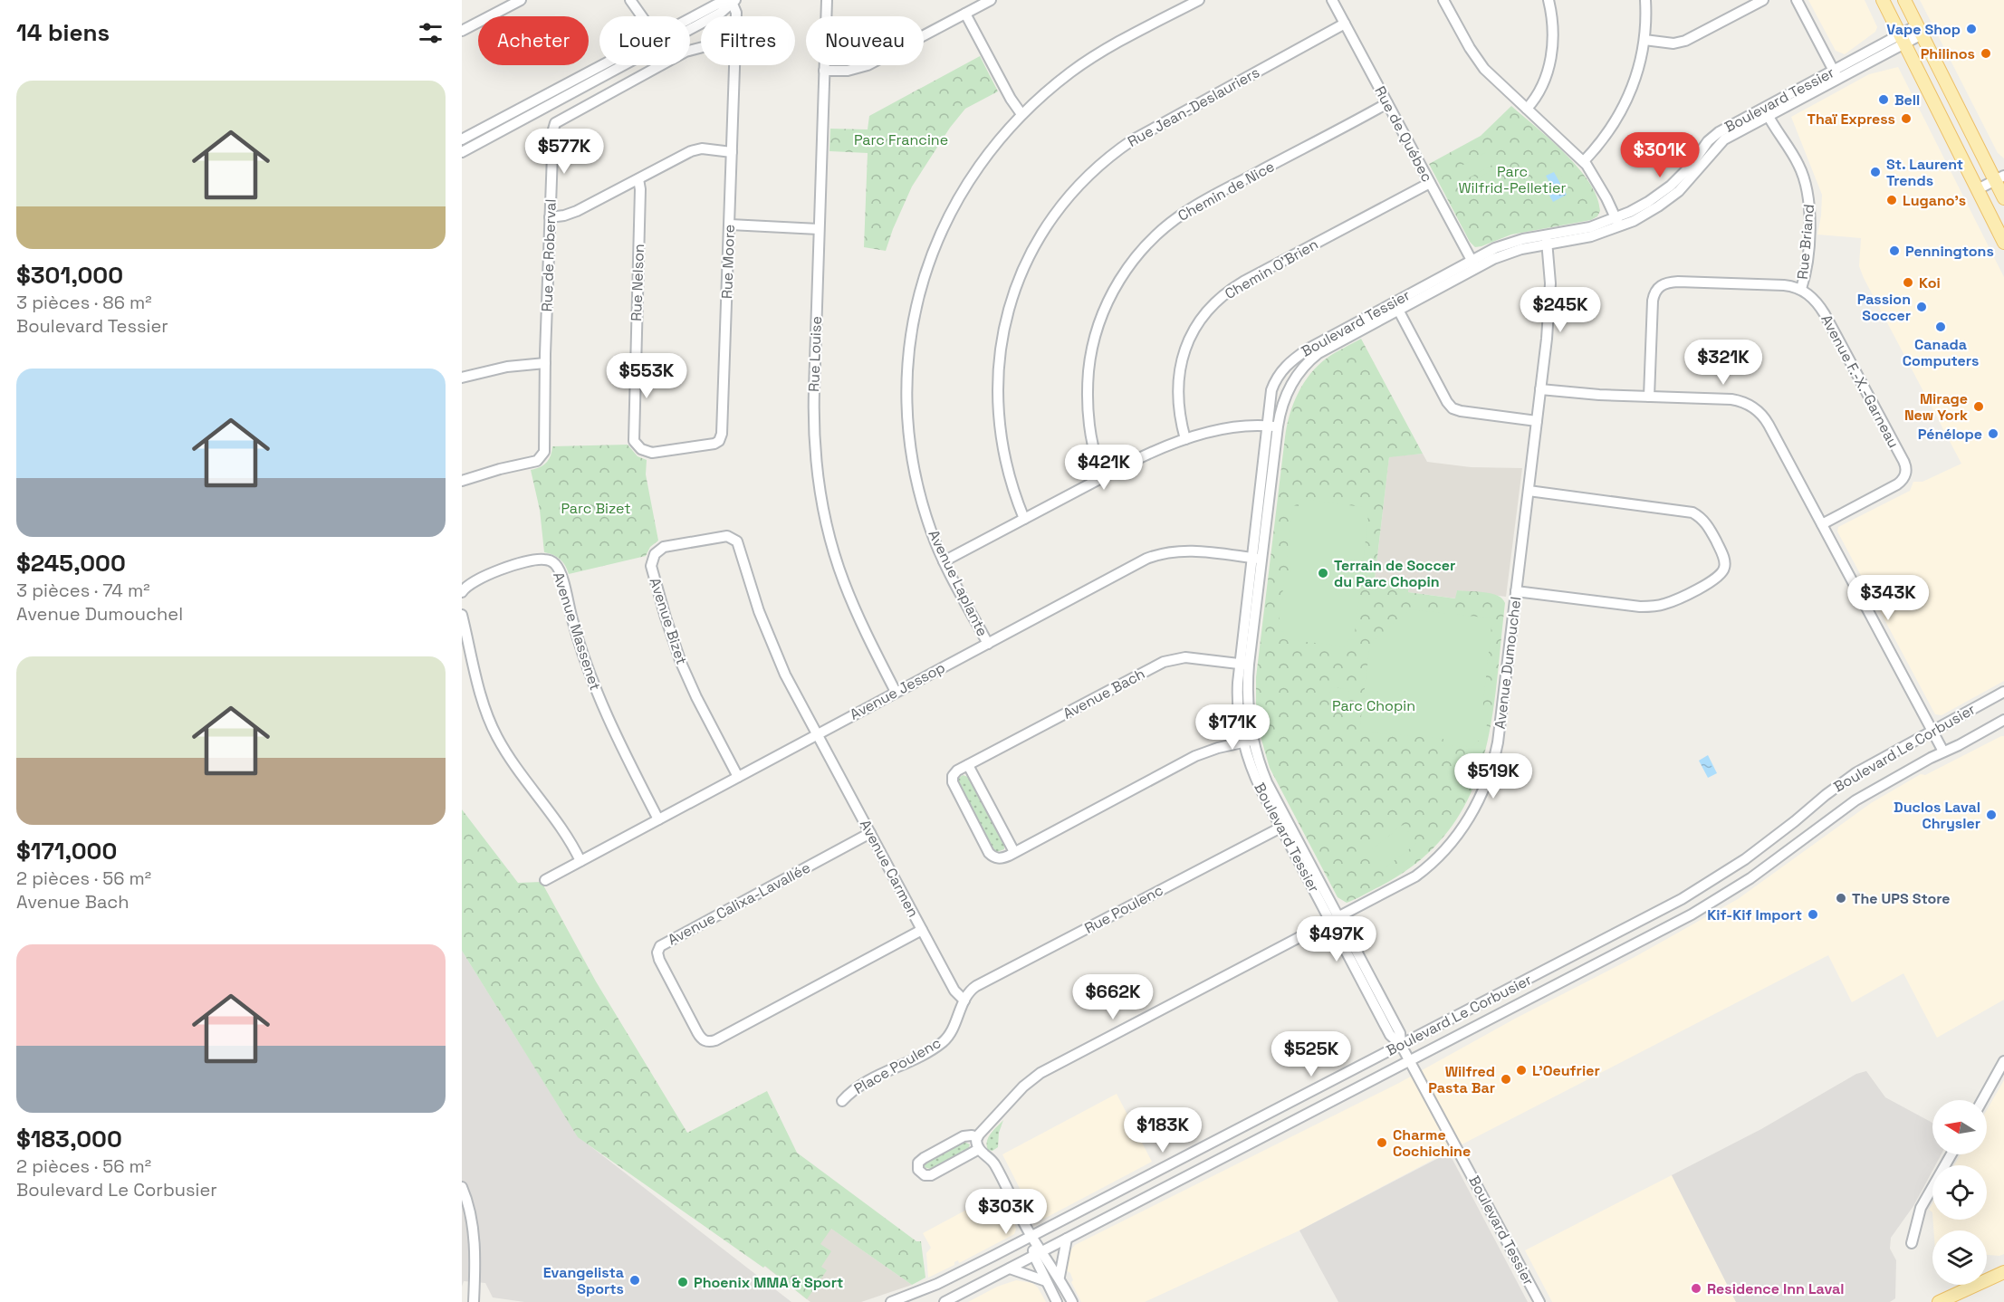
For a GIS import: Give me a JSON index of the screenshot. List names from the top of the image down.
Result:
{
  "streets": {
    "street": [
      "Boulevard Tessier",
      "Rue Jean-Deslauriers",
      "Rue de Québec",
      "Chemin de Nice",
      "Rue Briand",
      "Rue de Roberval",
      "Rue Moore",
      "Chemin O'Brien",
      "Rue Nelson",
      "Rue Louise",
      "Avenue F.-X.-Garneau",
      "Avenue Laplante",
      "Avenue Bizet",
      "Avenue Massenet",
      "Avenue Dumouchel",
      "Avenue Jessop",
      "Avenue Bach",
      "Boulevard Le Corbusier",
      "Avenue Carmen",
      "Avenue Calixa-Lavallée",
      "Rue Poulenc",
      "Place Poulenc"
    ]
  },
  "crossings": [
    ["Boulevard Tessier", "Rue de Québec"],
    ["Boulevard Tessier", "Rue Briand"],
    ["Boulevard Tessier", "Avenue Dumouchel"],
    ["Boulevard Tessier", "Avenue Jessop"],
    ["Boulevard Tessier", "Avenue Bach"],
    ["Boulevard Tessier", "Boulevard Le Corbusier"],
    ["Boulevard Tessier", "Rue Poulenc"],
    ["Rue Jean-Deslauriers", "Rue de Québec"],
    ["Rue de Québec", "Chemin de Nice"],
    ["Rue de Québec", "Chemin O'Brien"],
    ["Rue Briand", "Avenue F.-X.-Garneau"],
    ["Rue Moore", "Rue Nelson"],
    ["Rue Louise", "Avenue Jessop"],
    ["Avenue Laplante", "Avenue Jessop"],
    ["Avenue Bizet", "Avenue Jessop"],
    ["Avenue Bizet", "Avenue Carmen"],
    ["Avenue Massenet", "Avenue Jessop"],
    ["Avenue Jessop", "Avenue Carmen"],
    ["Avenue Carmen", "Avenue Calixa-Lavallée"],
    ["Avenue Carmen", "Rue Poulenc"],
    ["Avenue Carmen", "Place Poulenc"],
    ["Rue Poulenc", "Place Poulenc"]
  ],
  "parks": [
    "Parc Francine",
    "Parc Wilfrid-Pelletier",
    "Parc Bizet",
    "Parc Chopin"
  ],
  "places": [
    "Vape Shop",
    "Philinos",
    "Bell",
    "Thaï Express",
    "St. Laurent Trends",
    "Lugano's",
    "Penningtons",
    "Koi",
    "Passion Soccer",
    "Canada Computers",
    "Mirage New York",
    "Pénélope",
    "Terrain de Soccer du Parc Chopin",
    "Duclos Laval Chrysler",
    "The UPS Store",
    "Kif-Kif Import",
    "L'Oeufrier",
    "Wilfred Pasta Bar",
    "Charme Cochichine",
    "Evangelista Sports",
    "Phoenix MMA & Sport",
    "Residence Inn Laval"
  ],
  "north": "left",
  "page": {
    "heading": "14 biens",
    "chip": [
      "Acheter",
      "Louer",
      "Filtres",
      "Nouveau"
    ],
    "list": [
      {
        "name": "$301,000",
        "note": "3 pièces · 86 m² · Boulevard Tessier"
      },
      {
        "name": "$245,000",
        "note": "3 pièces · 74 m² · Avenue Dumouchel"
      },
      {
        "name": "$171,000",
        "note": "2 pièces · 56 m² · Avenue Bach"
      },
      {
        "name": "$183,000",
        "note": "2 pièces · 56 m² · Boulevard Le Corbusier"
      }
    ],
    "price": [
      "$577K",
      "$301K",
      "$245K",
      "$321K",
      "$553K",
      "$421K",
      "$343K",
      "$171K",
      "$519K",
      "$497K",
      "$662K",
      "$525K",
      "$183K",
      "$303K"
    ]
  }
}
